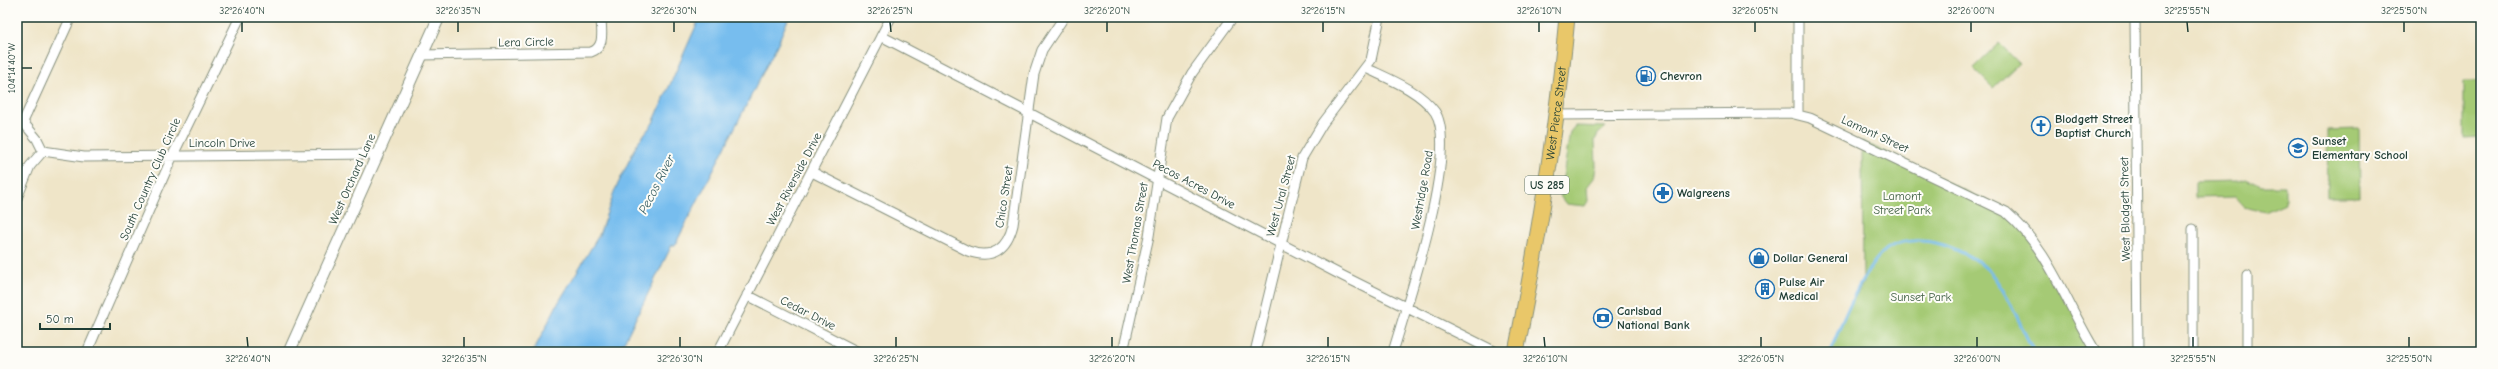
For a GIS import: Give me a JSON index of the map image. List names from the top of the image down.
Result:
{
  "streets": {
    "highway": ["West Pierce Street", "US 285"],
    "street": [
      "Lera Circle",
      "Lamont Street",
      "Lincoln Drive",
      "South Country Club Circle",
      "West Orchard Lane",
      "West Riverside Drive",
      "Pecos Acres Drive",
      "Westridge Road",
      "West Ural Street",
      "Chico Street",
      "West Blodgett Street",
      "West Thomas Street",
      "Cedar Drive"
    ]
  },
  "crossings": [
    ["Lera Circle", "West Orchard Lane"],
    ["West Pierce Street", "Lamont Street"],
    ["Lincoln Drive", "South Country Club Circle"],
    ["Lincoln Drive", "West Orchard Lane"],
    ["West Riverside Drive", "Pecos Acres Drive"],
    ["West Riverside Drive", "Chico Street"],
    ["West Riverside Drive", "Cedar Drive"],
    ["Pecos Acres Drive", "Westridge Road"],
    ["Pecos Acres Drive", "West Ural Street"],
    ["Pecos Acres Drive", "Chico Street"],
    ["Pecos Acres Drive", "West Thomas Street"],
    ["Westridge Road", "West Ural Street"]
  ],
  "water": ["Pecos River"],
  "parks": ["Lamont Street Park", "Sunset Park"],
  "places": {
    "fuel station": ["Chevron"],
    "church": ["Blodgett Street Baptist Church"],
    "school or university": ["Sunset Elementary School"],
    "pharmacy": ["Walgreens"],
    "shop": ["Dollar General"],
    "building": ["Pulse Air Medical"],
    "bank": ["Carlsbad National Bank"]
  },
  "scale_bar": "50 m",
  "coordinates": [
    "32°26'40\"N",
    "32°26'35\"N",
    "32°26'30\"N",
    "32°26'25\"N",
    "32°26'20\"N",
    "32°26'15\"N",
    "32°26'10\"N",
    "32°26'05\"N",
    "32°26'00\"N",
    "32°25'55\"N",
    "32°25'50\"N",
    "104°14'40\"W"
  ]
}
